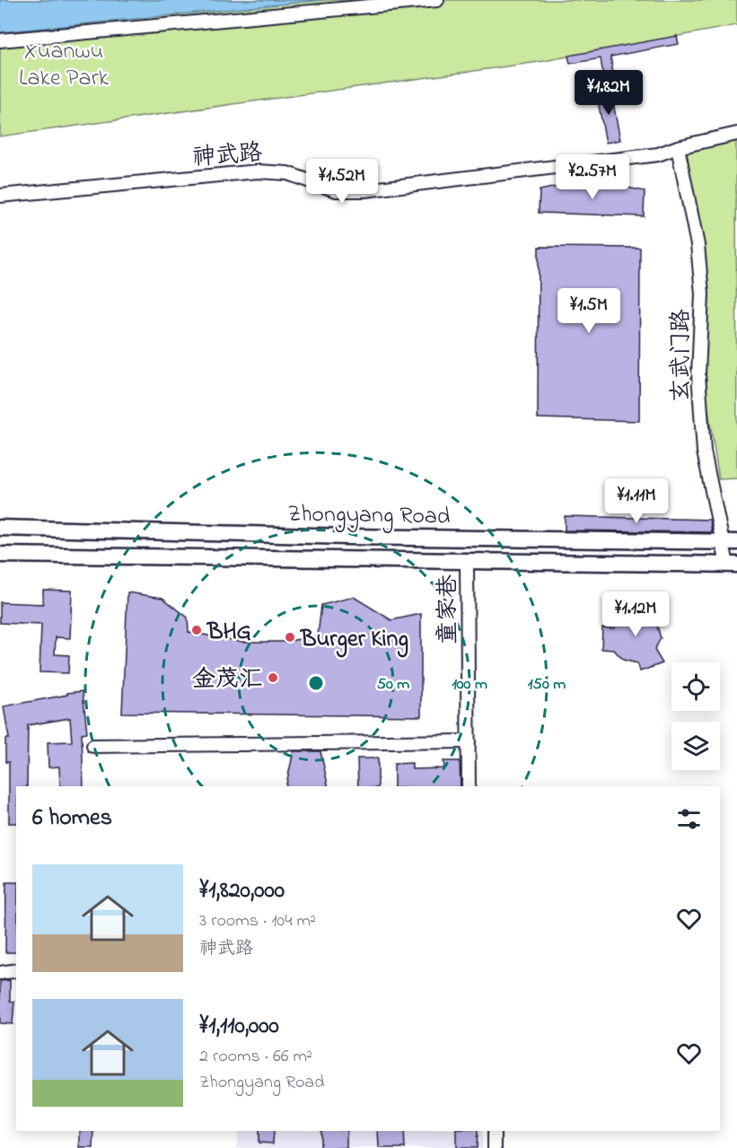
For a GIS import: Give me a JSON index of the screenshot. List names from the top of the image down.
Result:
{
  "streets": {
    "main road": ["Zhongyang Road"],
    "street": ["神武路", "玄武门路", "童家巷"]
  },
  "crossings": [
    ["神武路", "玄武门路"],
    ["玄武门路", "Zhongyang Road"],
    ["Zhongyang Road", "童家巷"]
  ],
  "parks": ["Xuanwu Lake Park"],
  "places": ["BHG", "Burger King", "金茂汇"],
  "page": {
    "price": [
      "¥1.82M",
      "¥2.57M",
      "¥1.52M",
      "¥1.5M",
      "¥1.11M",
      "¥1.12M"
    ],
    "heading": "6 homes",
    "list": [
      {
        "name": "¥1,820,000",
        "note": "3 rooms · 104 m² · 神武路"
      },
      {
        "name": "¥1,110,000",
        "note": "2 rooms · 66 m² · Zhongyang Road"
      }
    ]
  },
  "rings": ["50 m", "100 m", "150 m"]
}
